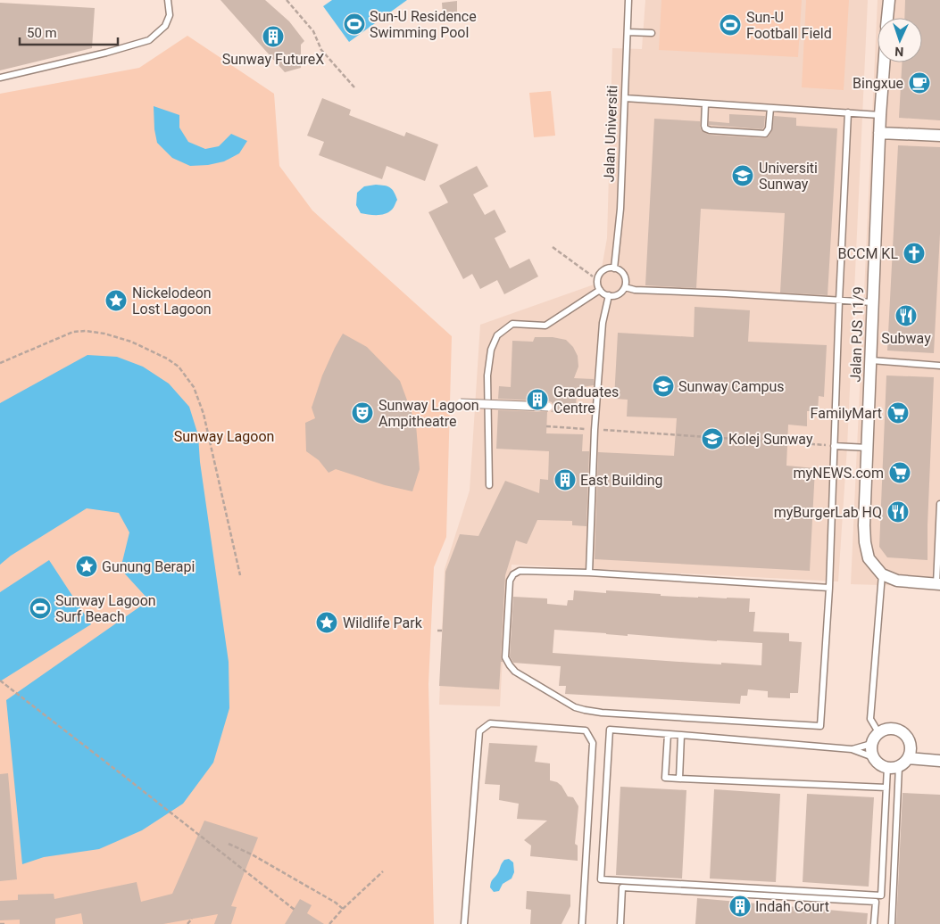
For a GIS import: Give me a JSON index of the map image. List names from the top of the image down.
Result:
{
  "streets": {
    "street": ["Jalan PJS 11/9"],
    "lane": ["Jalan Universiti"]
  },
  "parks": ["Sunway Lagoon"],
  "places": {
    "sports": ["Sun-U Residence Swimming Pool", "Sun-U Football Field", "Sunway Lagoon Surf Beach"],
    "building": [
      "Sunway FutureX",
      "Graduates Centre",
      "East Building",
      "Indah Court"
    ],
    "cafe": ["Bingxue"],
    "school or university": ["Universiti Sunway", "Sunway Campus", "Kolej Sunway"],
    "church": ["BCCM KL"],
    "place": ["Nickelodeon Lost Lagoon", "Gunung Berapi", "Wildlife Park"],
    "restaurant": ["Subway", "myBurgerLab HQ"],
    "theatre": ["Sunway Lagoon Ampitheatre"],
    "supermarket": ["FamilyMart", "myNEWS.com"]
  },
  "scale_bar": "50 m",
  "north": "bottom"
}
